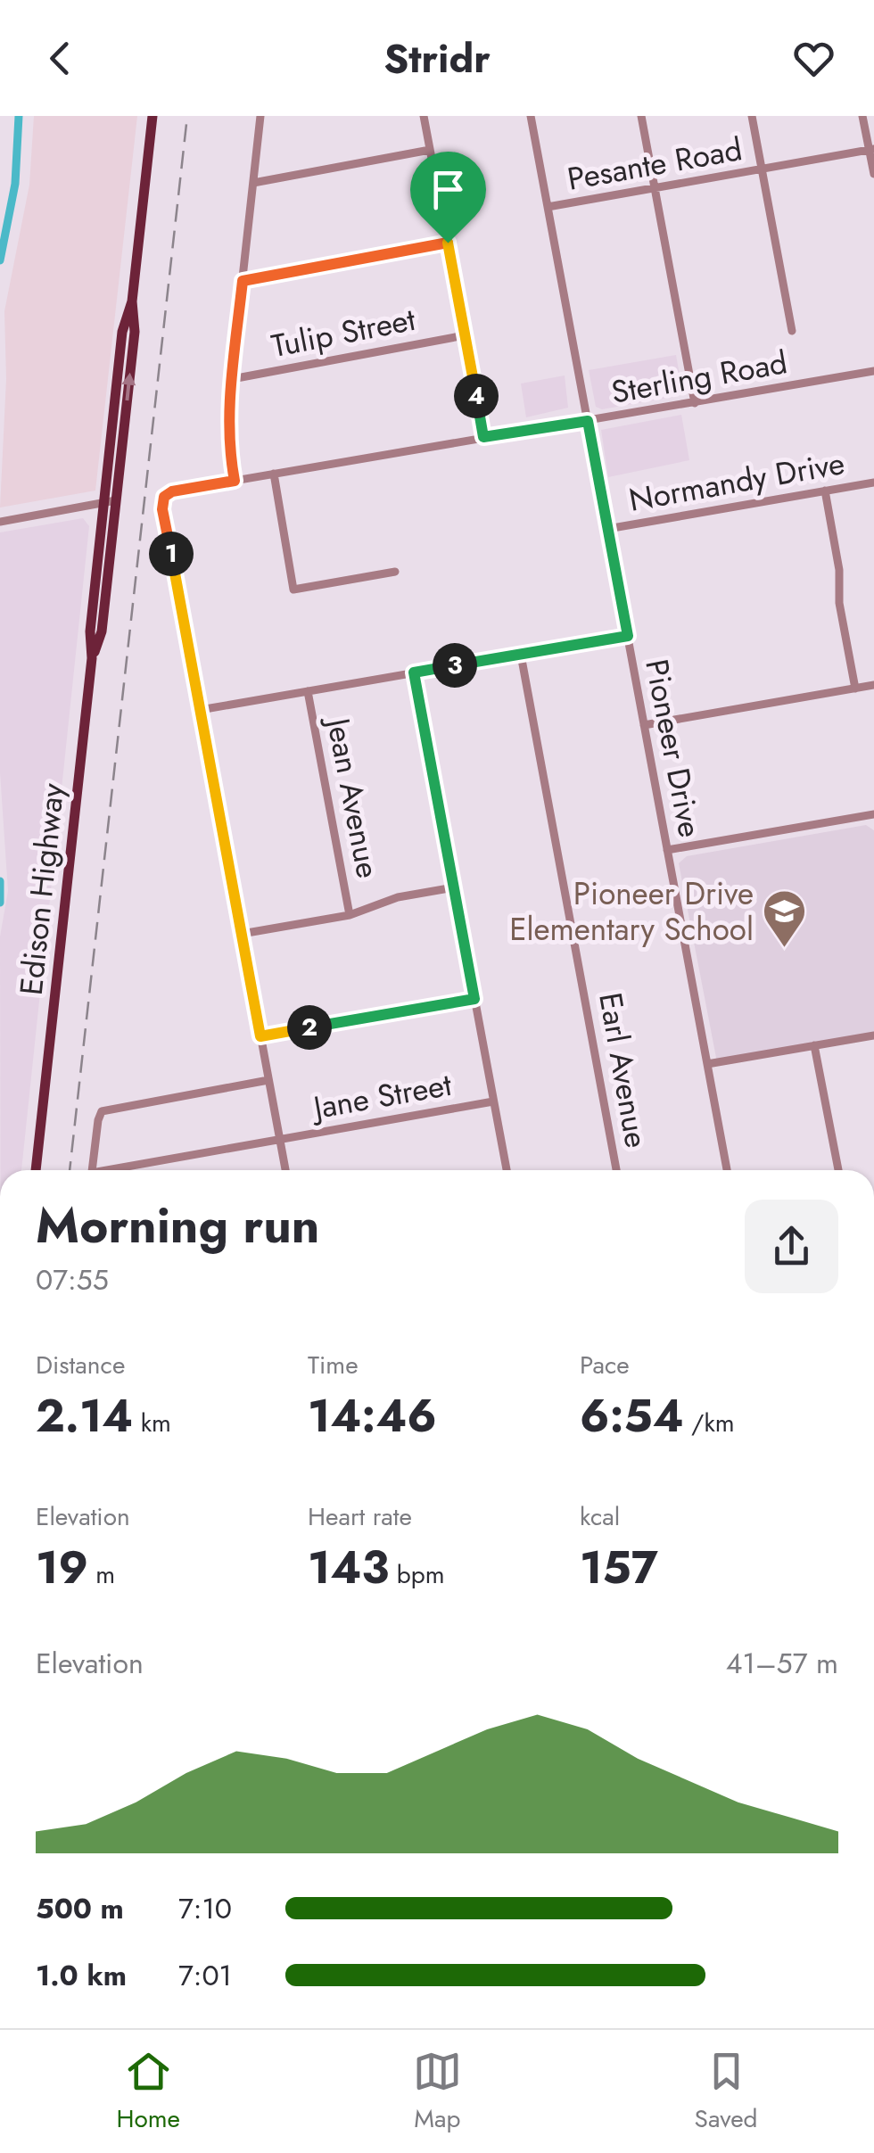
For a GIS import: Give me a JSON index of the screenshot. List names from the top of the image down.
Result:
{
  "streets": {
    "main road": ["Edison Highway"],
    "street": [
      "Pesante Road",
      "Tulip Street",
      "Sterling Road",
      "Normandy Drive",
      "Pioneer Drive",
      "Jean Avenue",
      "Earl Avenue",
      "Jane Street"
    ]
  },
  "crossings": [
    ["Pesante Road", "Pioneer Drive"],
    ["Sterling Road", "Pioneer Drive"],
    ["Normandy Drive", "Pioneer Drive"]
  ],
  "places": {
    "school or university": ["Pioneer Drive Elementary School"]
  },
  "page": {
    "header": "Stridr",
    "pins": [
      "4",
      "1",
      "3",
      "2"
    ],
    "heading": ["Morning run", "07:55"],
    "stats": [
      ["Distance", "2.14 km"],
      ["Time", "14:46"],
      ["Pace", "6:54 /km"],
      ["Elevation", "19 m"],
      ["Heart rate", "143 bpm"],
      ["kcal", "157"]
    ],
    "chart": ["Elevation", "41–57 m"],
    "list": [
      {
        "name": "500 m",
        "note": "7:10"
      },
      {
        "name": "1.0 km",
        "note": "7:01"
      }
    ],
    "tabs": ["Home", "Map", "Saved"]
  }
}
